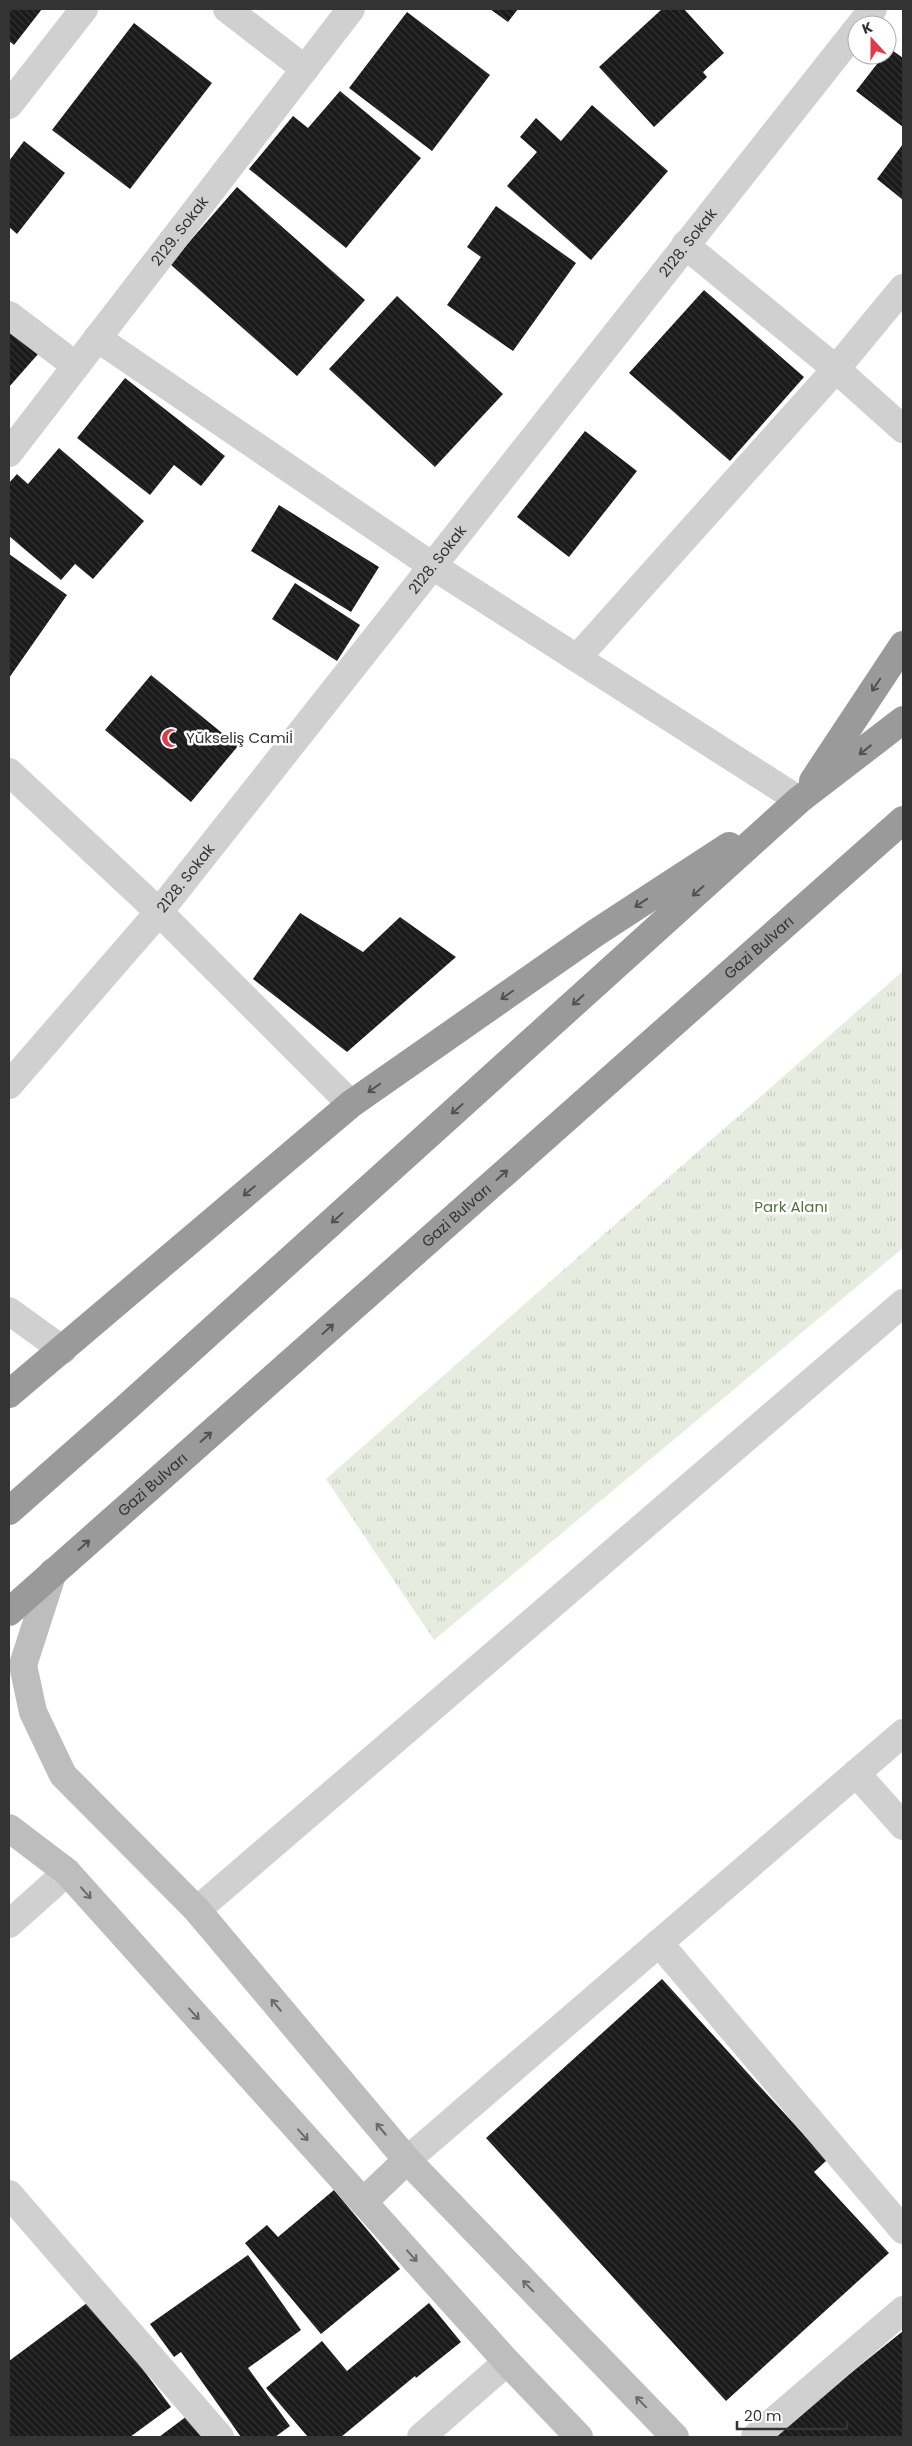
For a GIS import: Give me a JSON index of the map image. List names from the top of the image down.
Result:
{
  "streets": {
    "highway": ["Gazi Bulvarı"],
    "street": ["2129. Sokak", "2128. Sokak"]
  },
  "parks": ["Park Alanı"],
  "places": {
    "mosque": ["Yükseliş Camiİ"]
  },
  "scale_bar": "20 m",
  "north": "top"
}
